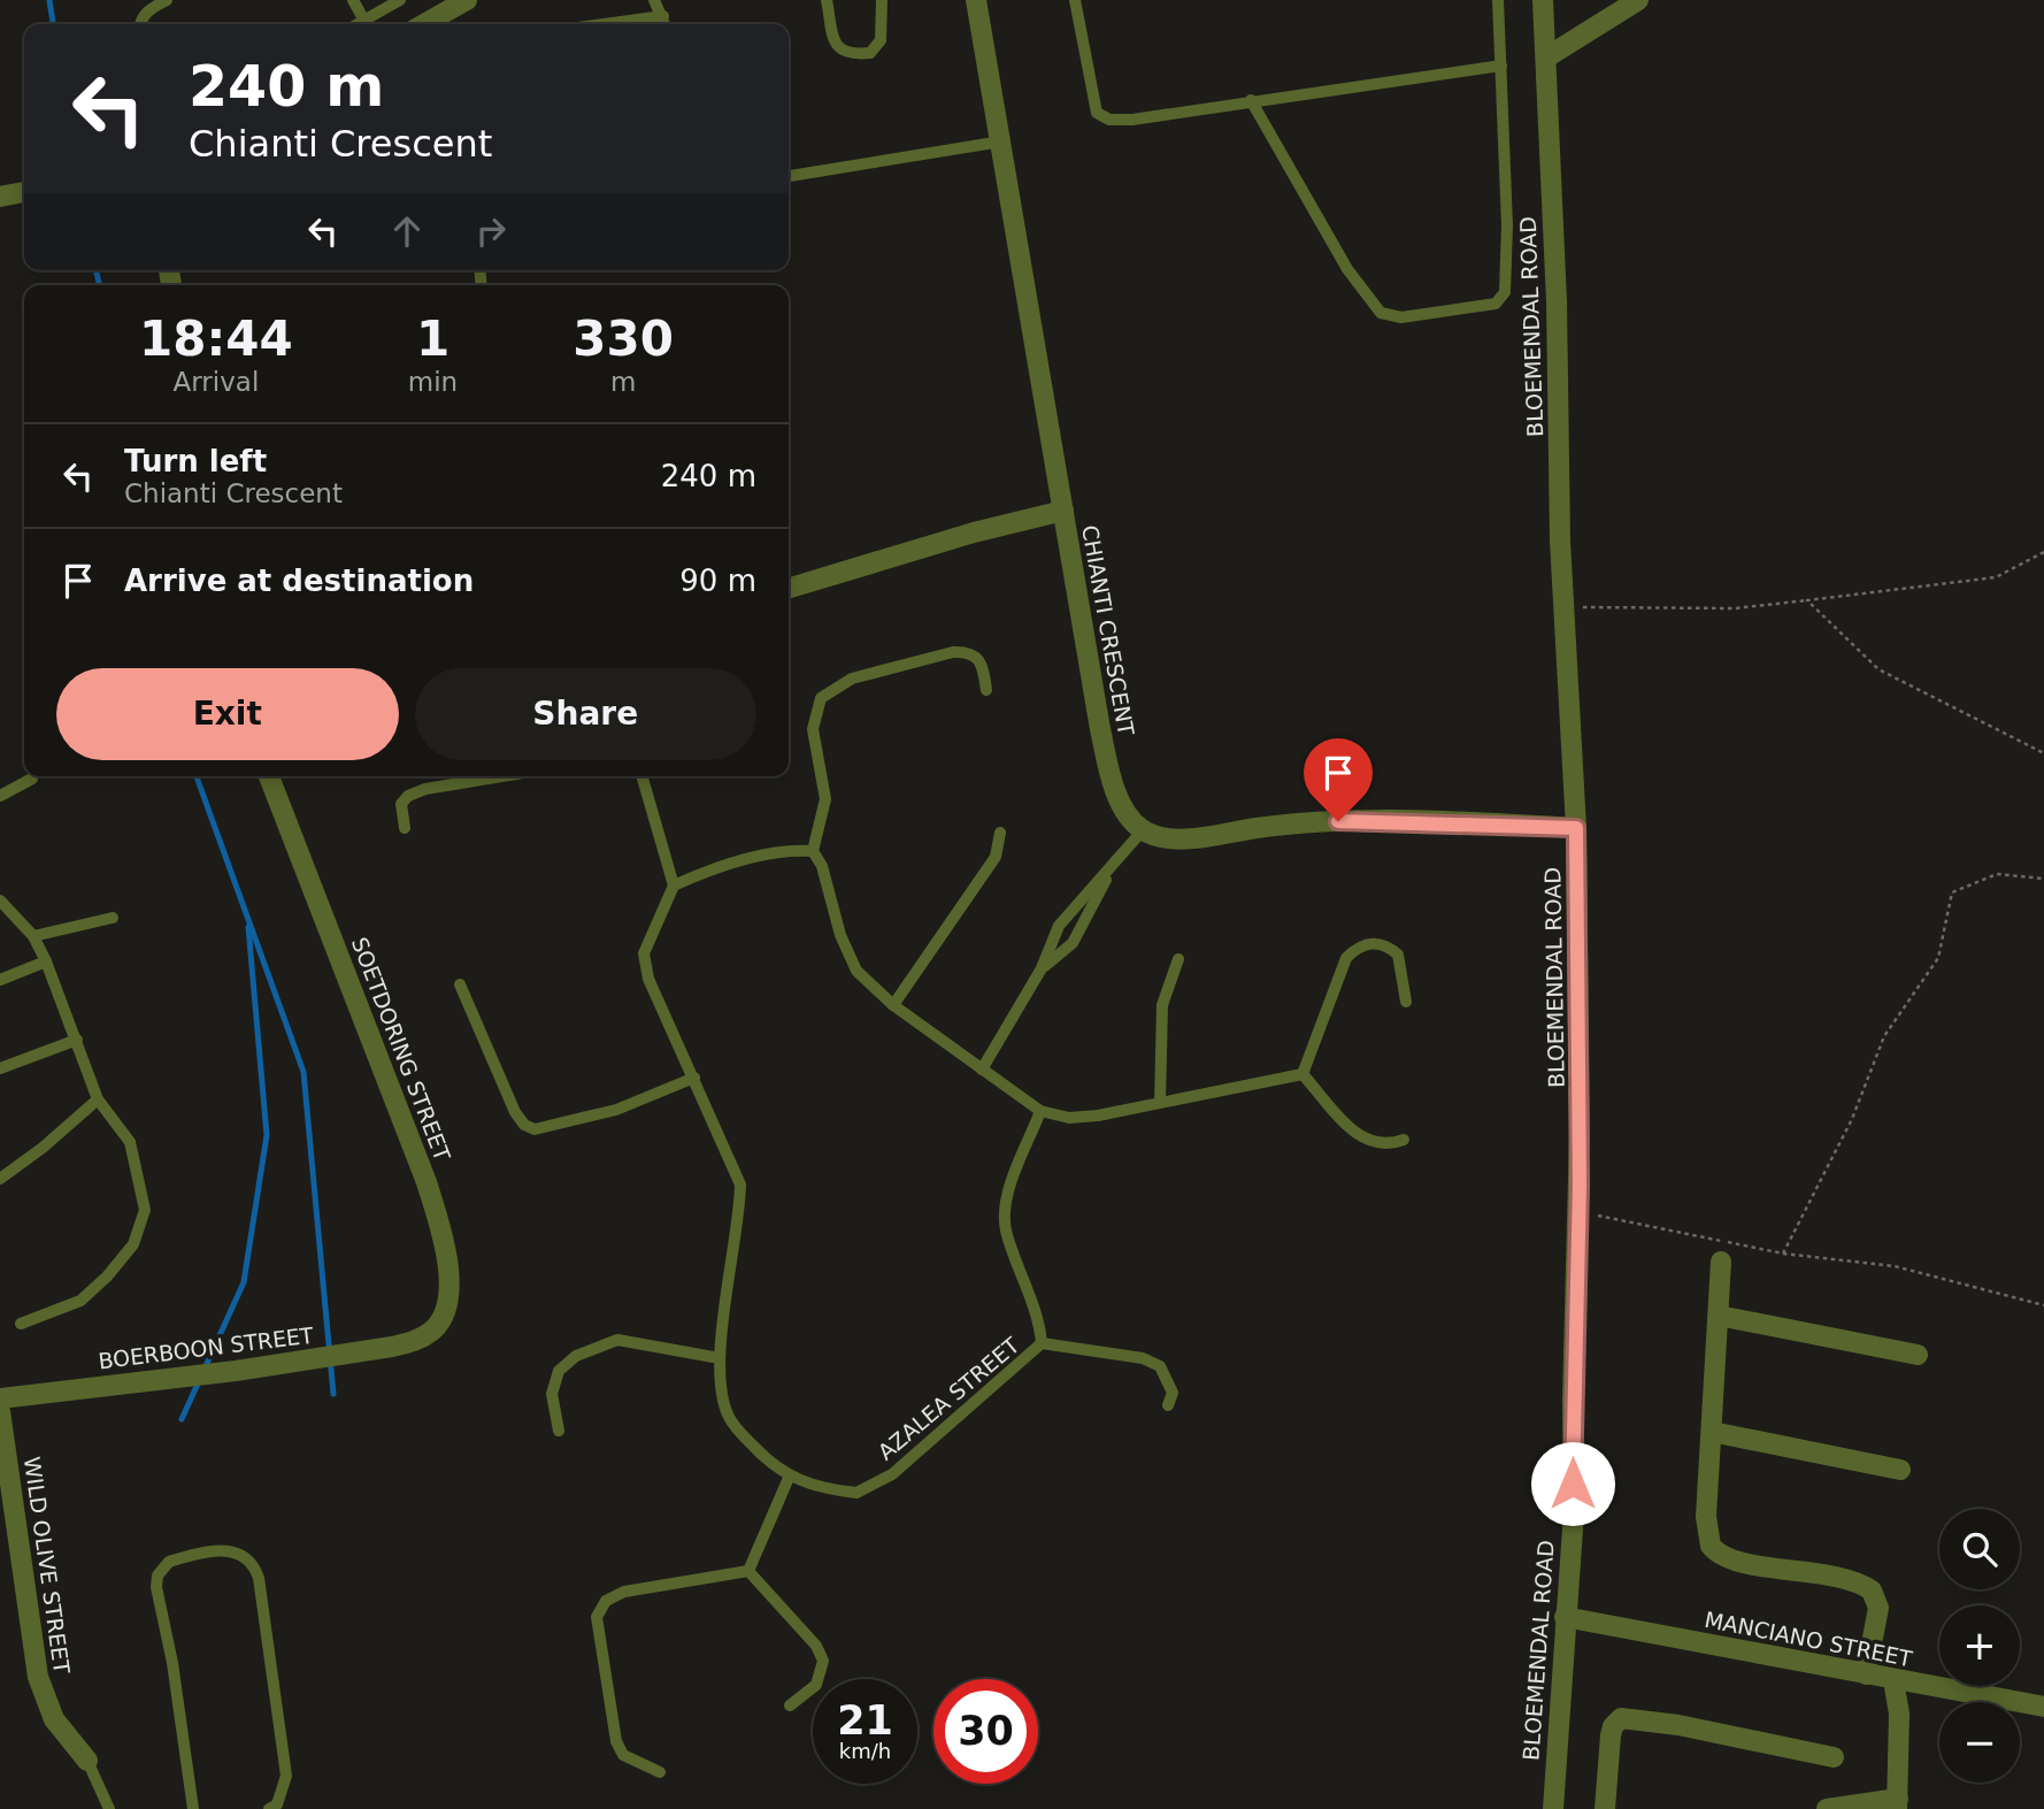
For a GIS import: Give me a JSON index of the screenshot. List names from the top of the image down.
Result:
{
  "streets": {
    "street": [
      "BLOEMENDAL ROAD",
      "CHIANTI CRESCENT",
      "SOETDORING STREET",
      "BOERBOON STREET",
      "WILD OLIVE STREET",
      "MANCIANO STREET"
    ],
    "lane": ["AZALEA STREET"]
  },
  "crossings": [
    ["BLOEMENDAL ROAD", "MANCIANO STREET"],
    ["SOETDORING STREET", "BOERBOON STREET"]
  ],
  "page": {
    "turn": ["240 m", "Chianti Crescent"],
    "eta": [
      "18:44",
      "Arrival",
      "1",
      "min",
      "330",
      "m"
    ],
    "list": [
      {
        "name": "Turn left",
        "note": "Chianti Crescent",
        "value": "240 m"
      },
      {
        "name": "Arrive at destination",
        "value": "90 m"
      }
    ],
    "buttons": ["Exit", "Share"],
    "map_buttons": ["+", "−"],
    "speed": "21 km/h",
    "limit": "30"
  }
}
